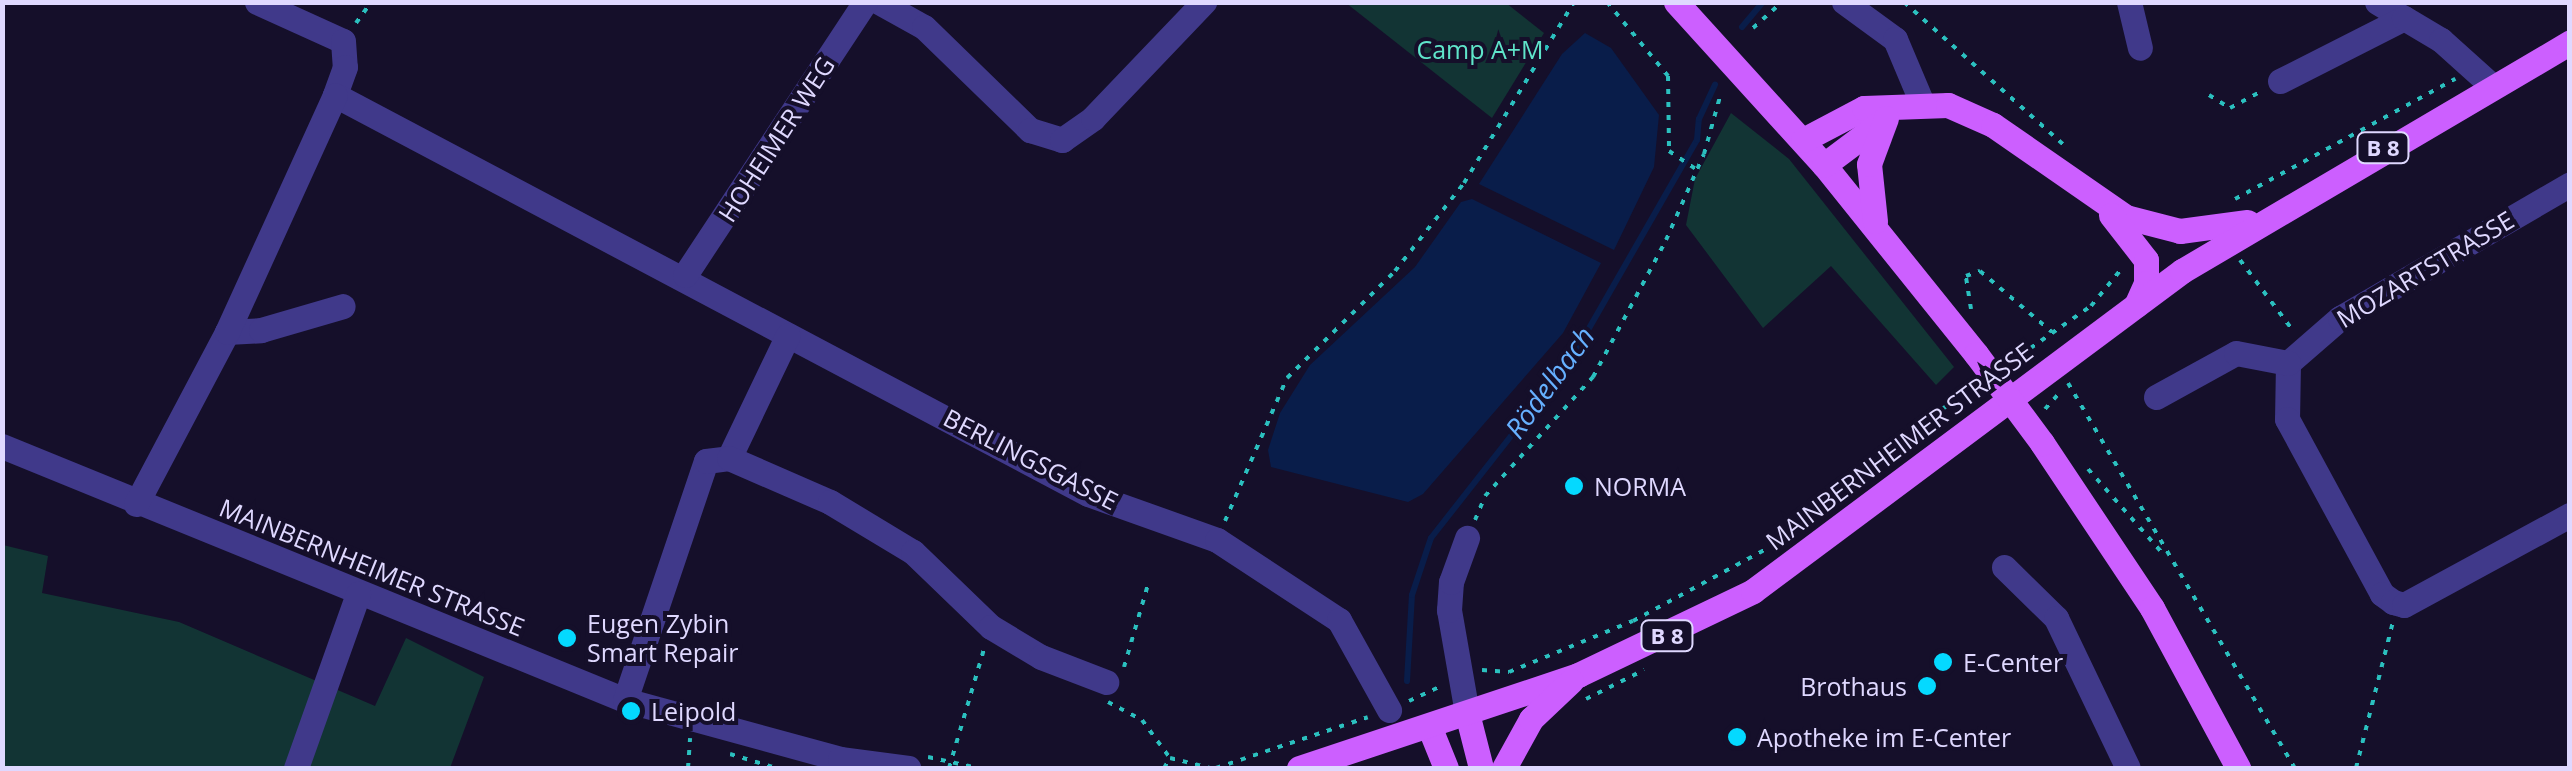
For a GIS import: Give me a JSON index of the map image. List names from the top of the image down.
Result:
{
  "streets": {
    "main road": ["B 8", "MAINBERNHEIMER STRASSE"],
    "street": ["HOHEIMER WEG", "MOZARTSTRASSE", "BERLINGSGASSE"]
  },
  "crossings": [
    ["HOHEIMER WEG", "BERLINGSGASSE"]
  ],
  "water": ["Rödelbach"],
  "parks": ["Camp A+M"],
  "places": [
    "NORMA",
    "Eugen Zybin Smart Repair",
    "E-Center",
    "Brothaus",
    "Leipold",
    "Apotheke im E-Center"
  ]
}
